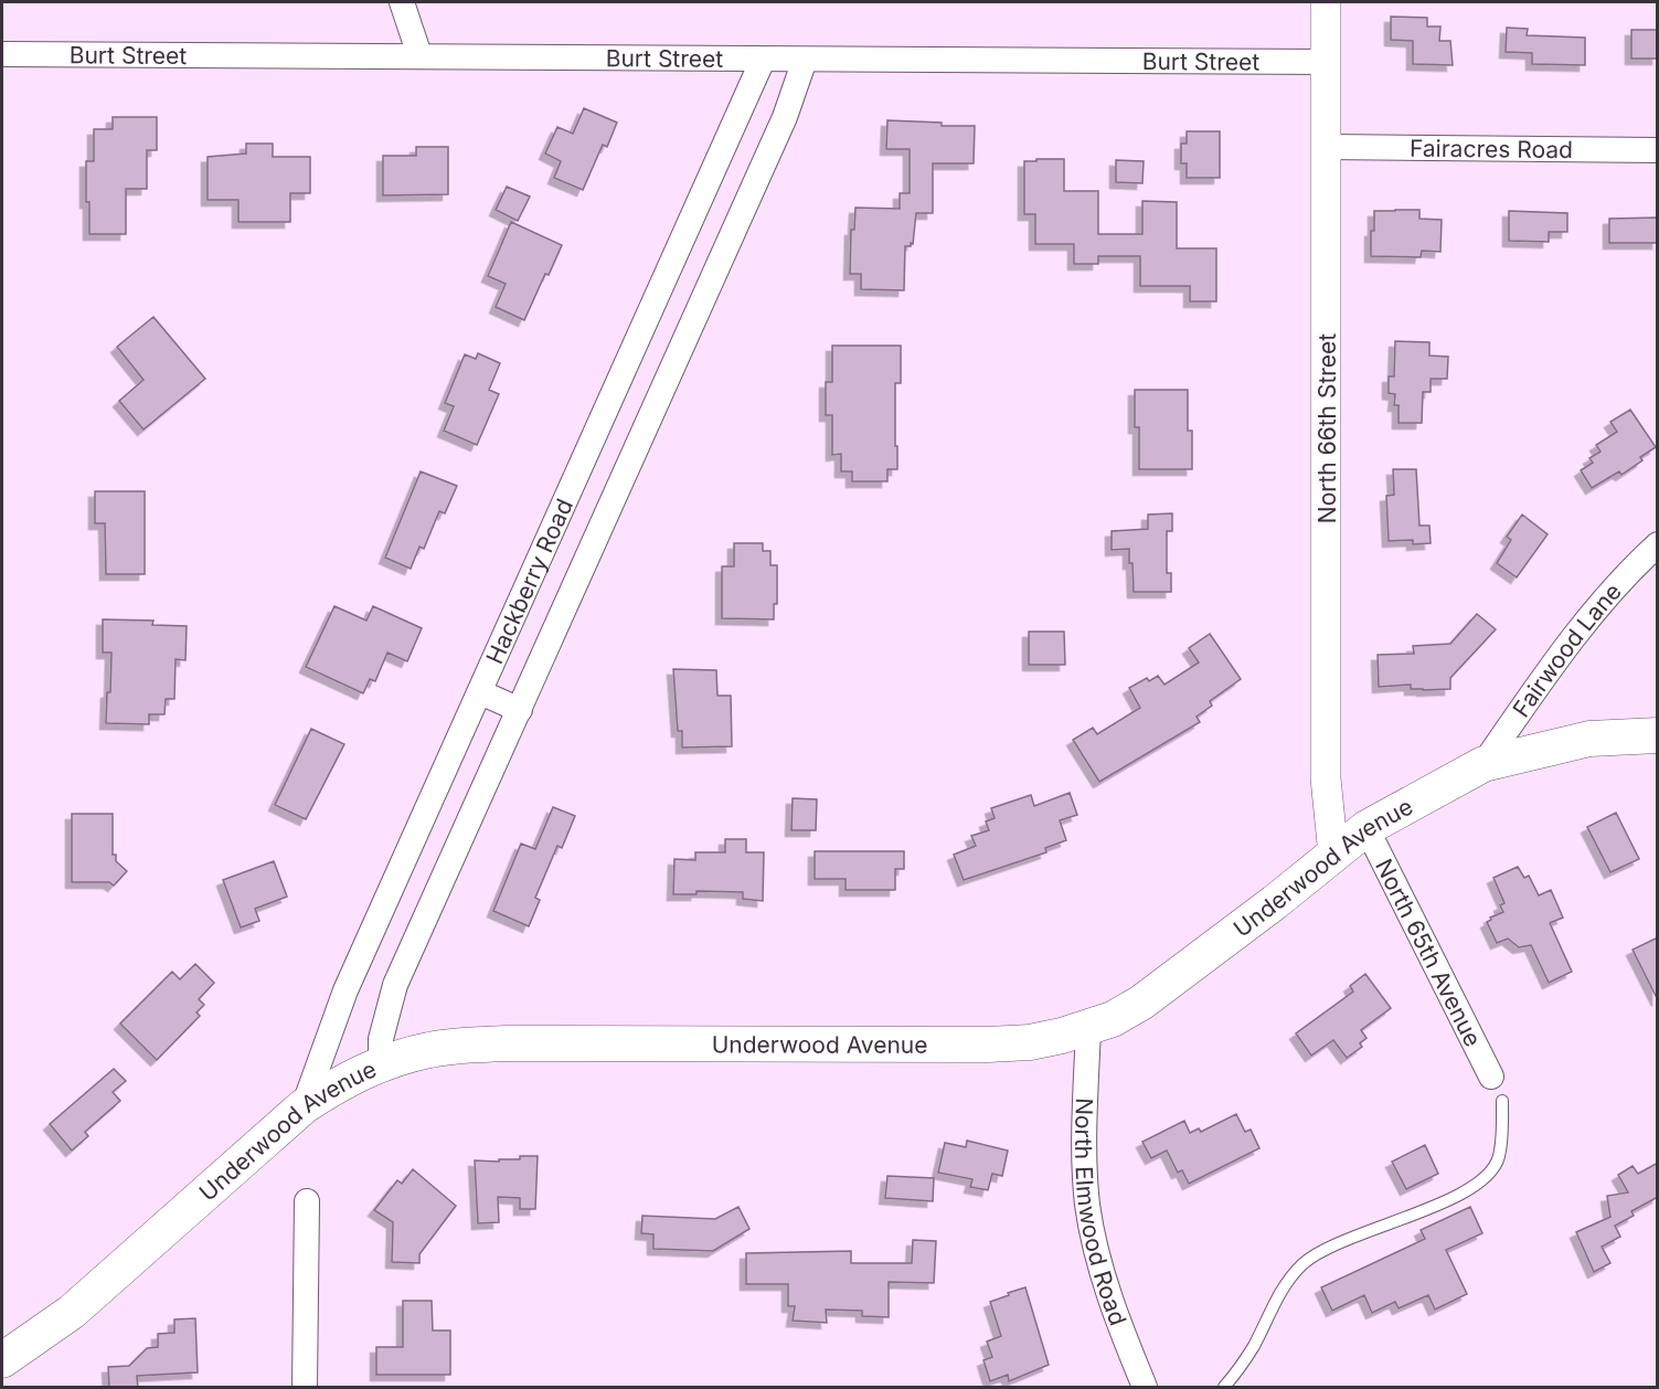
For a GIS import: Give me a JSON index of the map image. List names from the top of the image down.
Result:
{
  "streets": {
    "main road": ["Underwood Avenue"],
    "street": [
      "Burt Street",
      "Fairacres Road",
      "North 66th Street",
      "Hackberry Road",
      "Fairwood Lane",
      "North 65th Avenue",
      "North Elmwood Road"
    ]
  },
  "crossings": [
    ["Burt Street", "North 66th Street"],
    ["Burt Street", "Hackberry Road"],
    ["Fairacres Road", "North 66th Street"],
    ["North 66th Street", "Underwood Avenue"],
    ["Hackberry Road", "Underwood Avenue"],
    ["Fairwood Lane", "Underwood Avenue"],
    ["Underwood Avenue", "North 65th Avenue"],
    ["Underwood Avenue", "North Elmwood Road"]
  ]
}
